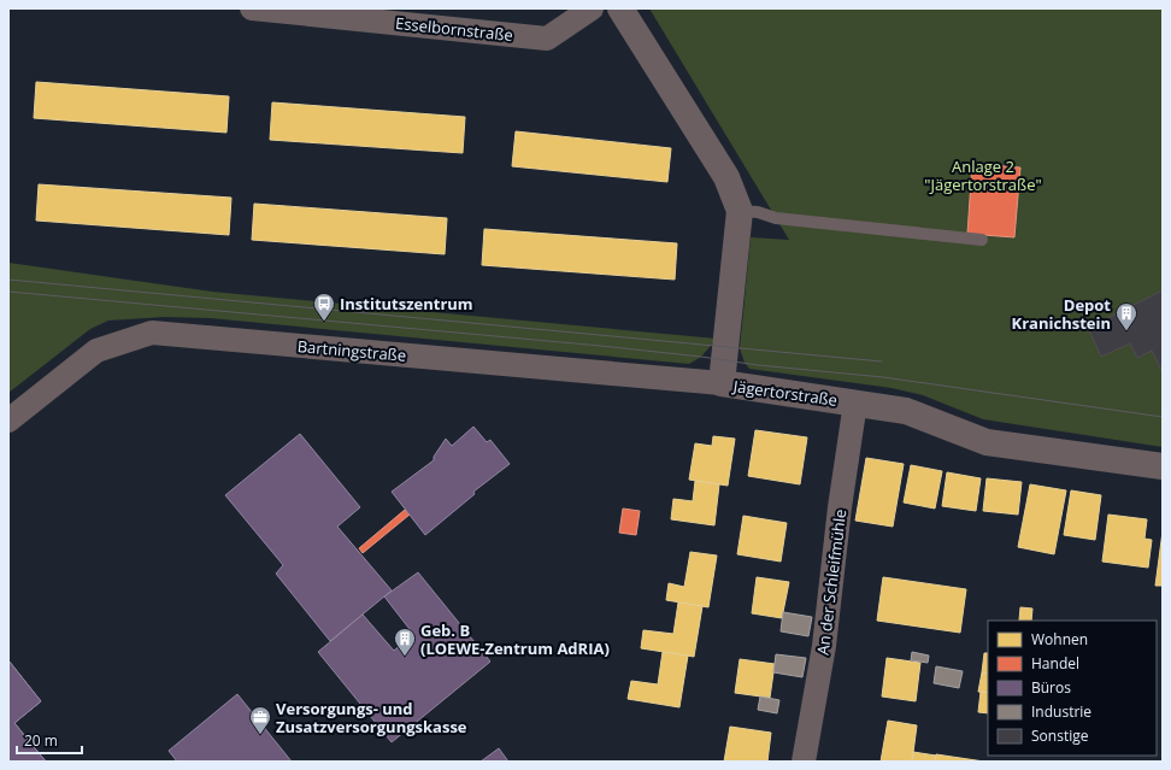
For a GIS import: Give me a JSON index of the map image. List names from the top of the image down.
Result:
{
  "streets": {
    "street": [
      "Esselbornstraße",
      "Bartningstraße",
      "Jägertorstraße",
      "An der Schleifmühle"
    ]
  },
  "crossings": [
    ["Bartningstraße", "Jägertorstraße"],
    ["Jägertorstraße", "An der Schleifmühle"]
  ],
  "parks": ["Anlage 2 \"Jägertorstraße\""],
  "places": {
    "bus stop": ["Institutszentrum"],
    "building": ["Depot Kranichstein", "Geb. B (LOEWE-Zentrum AdRIA)"],
    "office": ["Versorgungs- und Zusatzversorgungskasse"]
  },
  "legend": [
    "Wohnen",
    "Handel",
    "Büros",
    "Industrie",
    "Sonstige"
  ],
  "scale_bar": "20 m"
}
